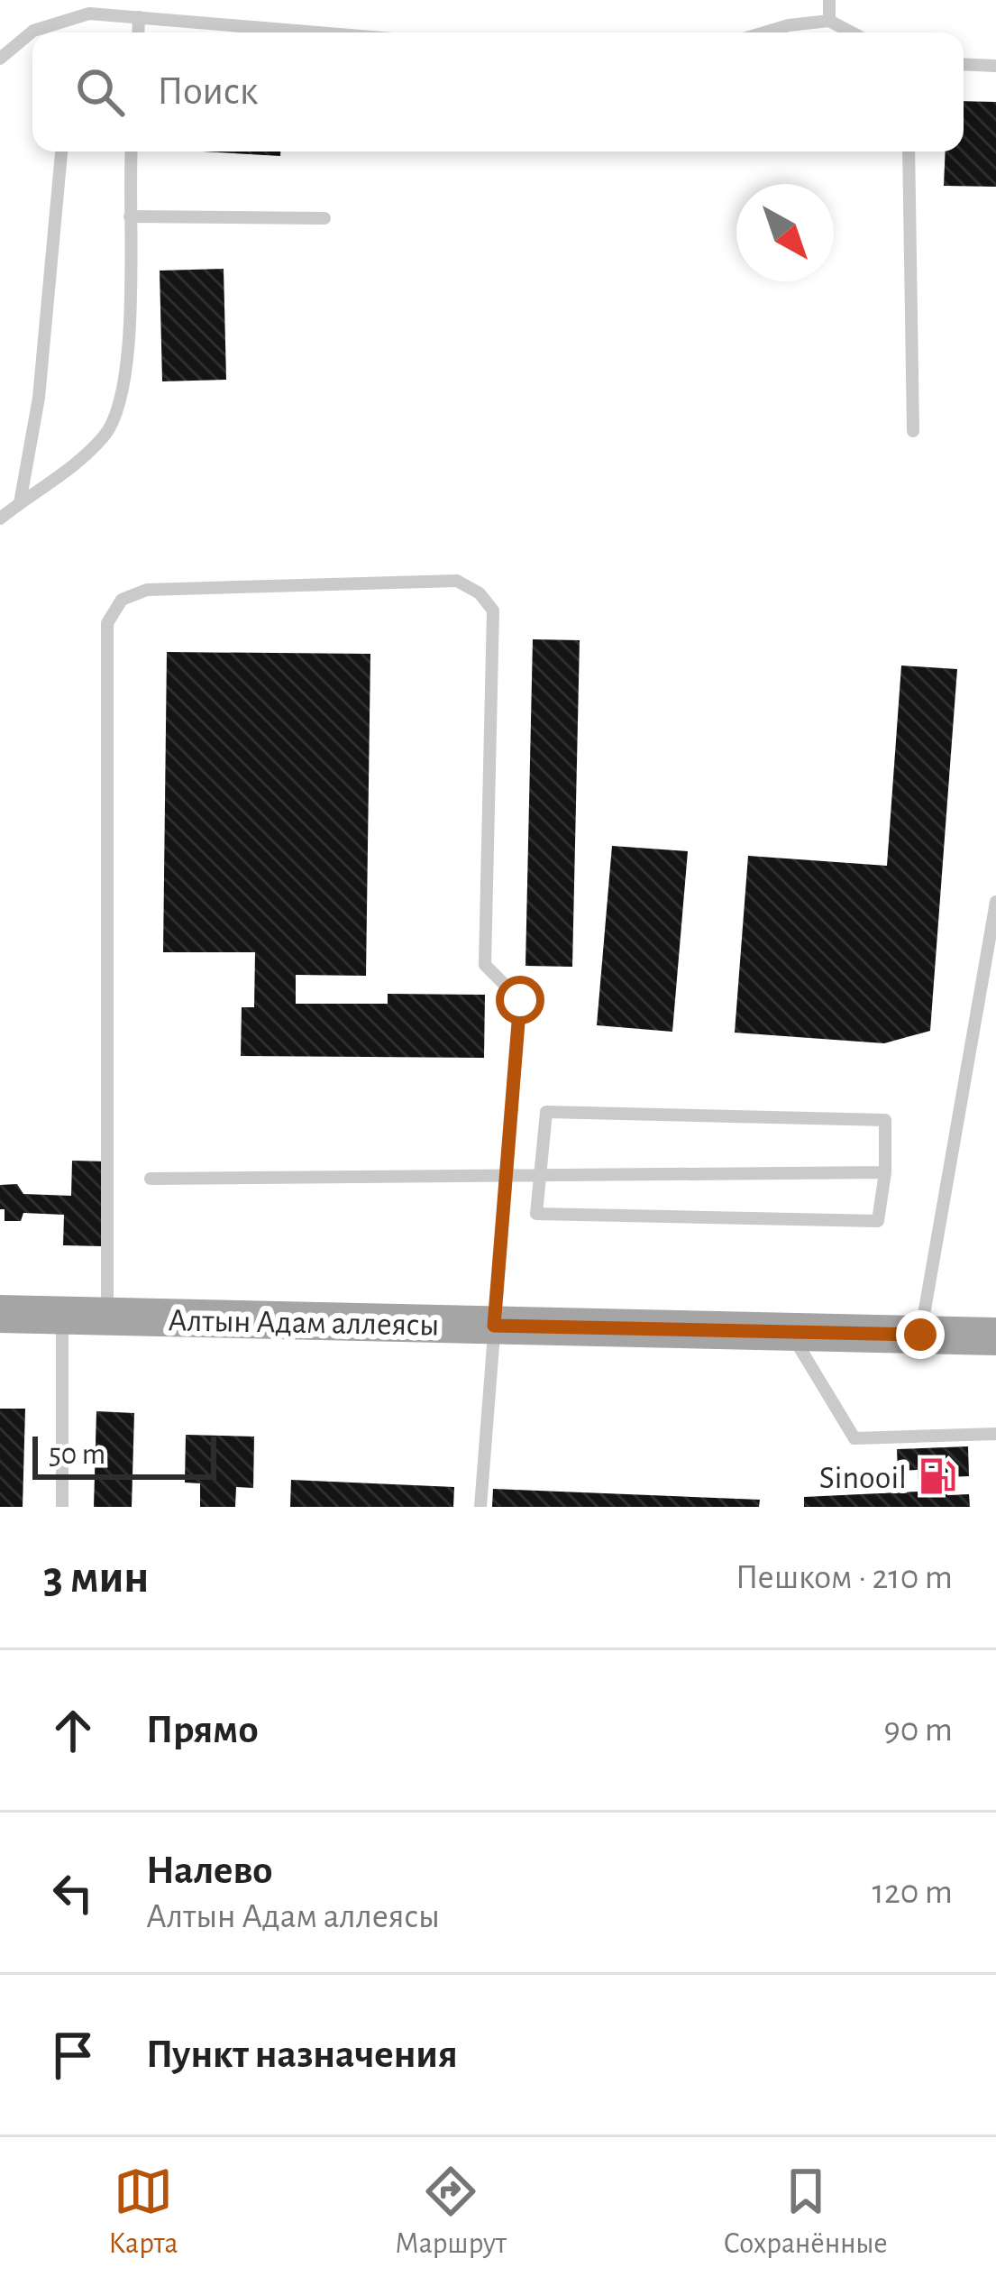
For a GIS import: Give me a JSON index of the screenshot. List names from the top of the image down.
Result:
{
  "streets": {
    "main road": ["Алтын Адам аллеясы"]
  },
  "places": {
    "fuel station": ["Sinooil"]
  },
  "scale_bar": "50 m",
  "north": "bottom right",
  "page": {
    "search": "Поиск",
    "scale": "50 m",
    "heading": ["3 мин", "Пешком · 210 m"],
    "list": [
      ["Прямо", "90 m"],
      ["Налево", "Алтын Адам аллеясы", "120 m"],
      "Пункт назначения"
    ],
    "nav": ["Карта", "Маршрут", "Сохранённые"]
  }
}
